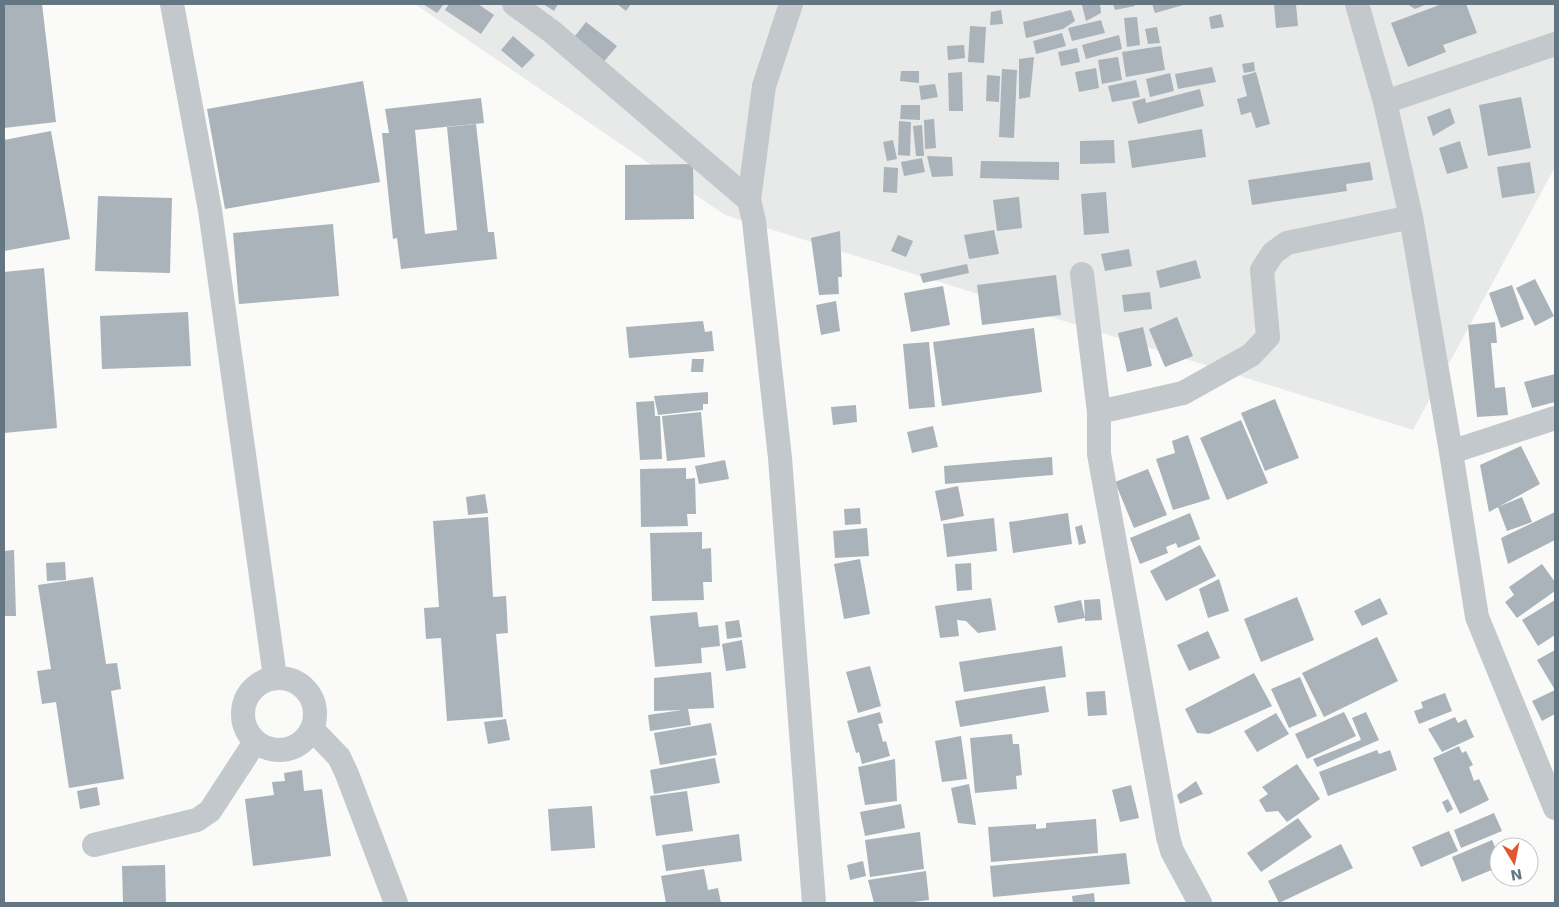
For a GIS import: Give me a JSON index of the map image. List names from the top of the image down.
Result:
{
  "north": "bottom"
}
